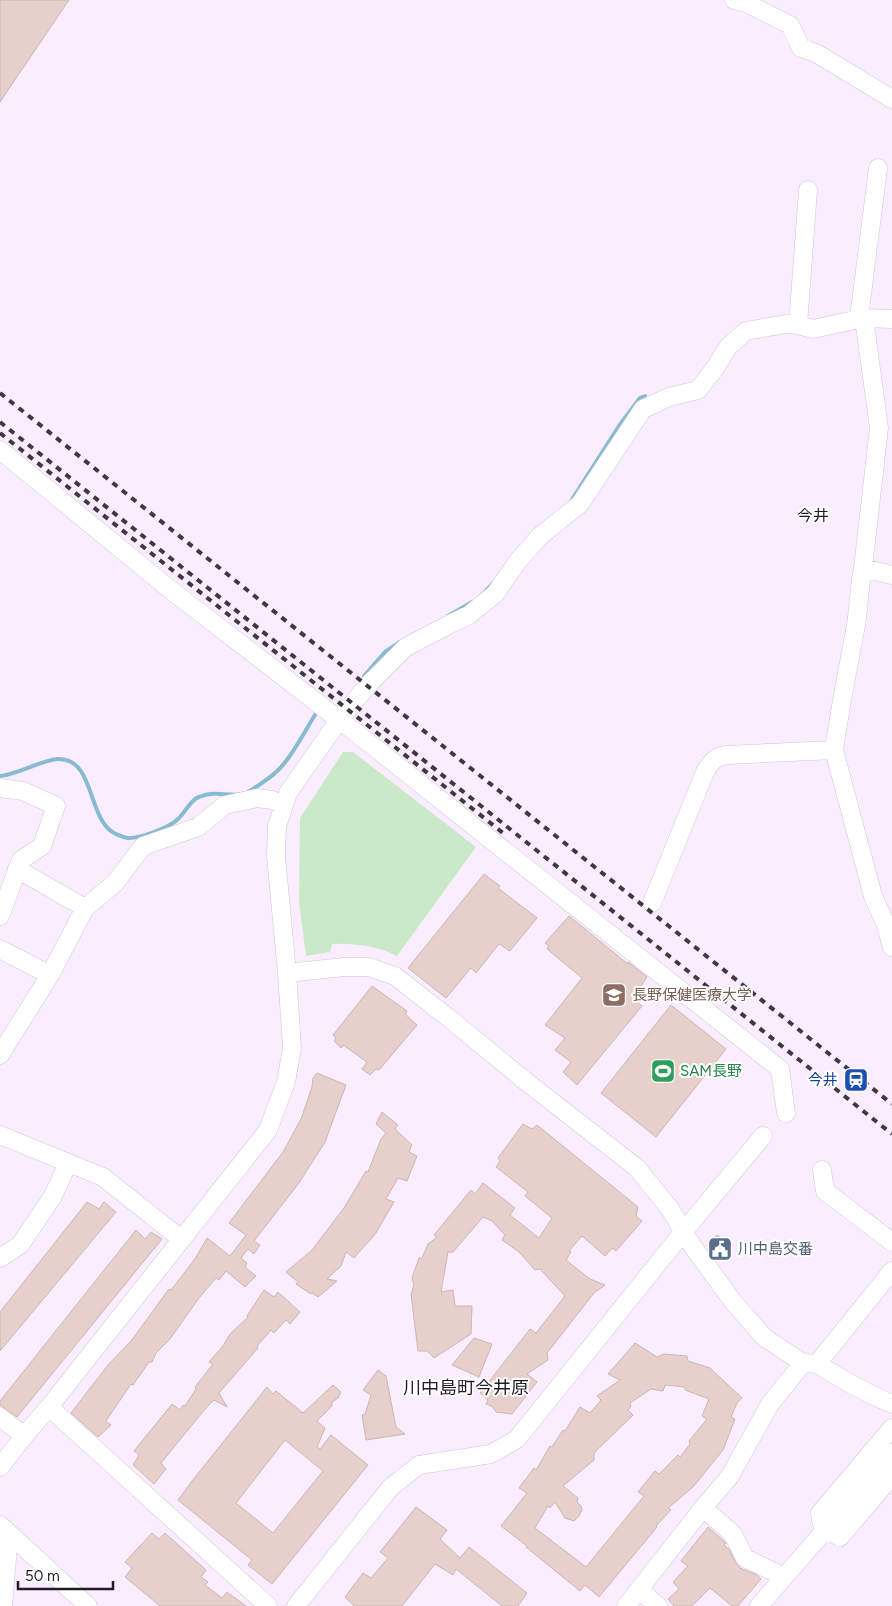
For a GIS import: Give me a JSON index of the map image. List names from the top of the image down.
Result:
{
  "districts": ["今井", "川中島町今井原"],
  "places": {
    "school or university": ["長野保健医療大学"],
    "sports": ["SAM長野"],
    "station": ["今井"],
    "public building": ["川中島交番"]
  },
  "scale_bar": "50 m"
}
